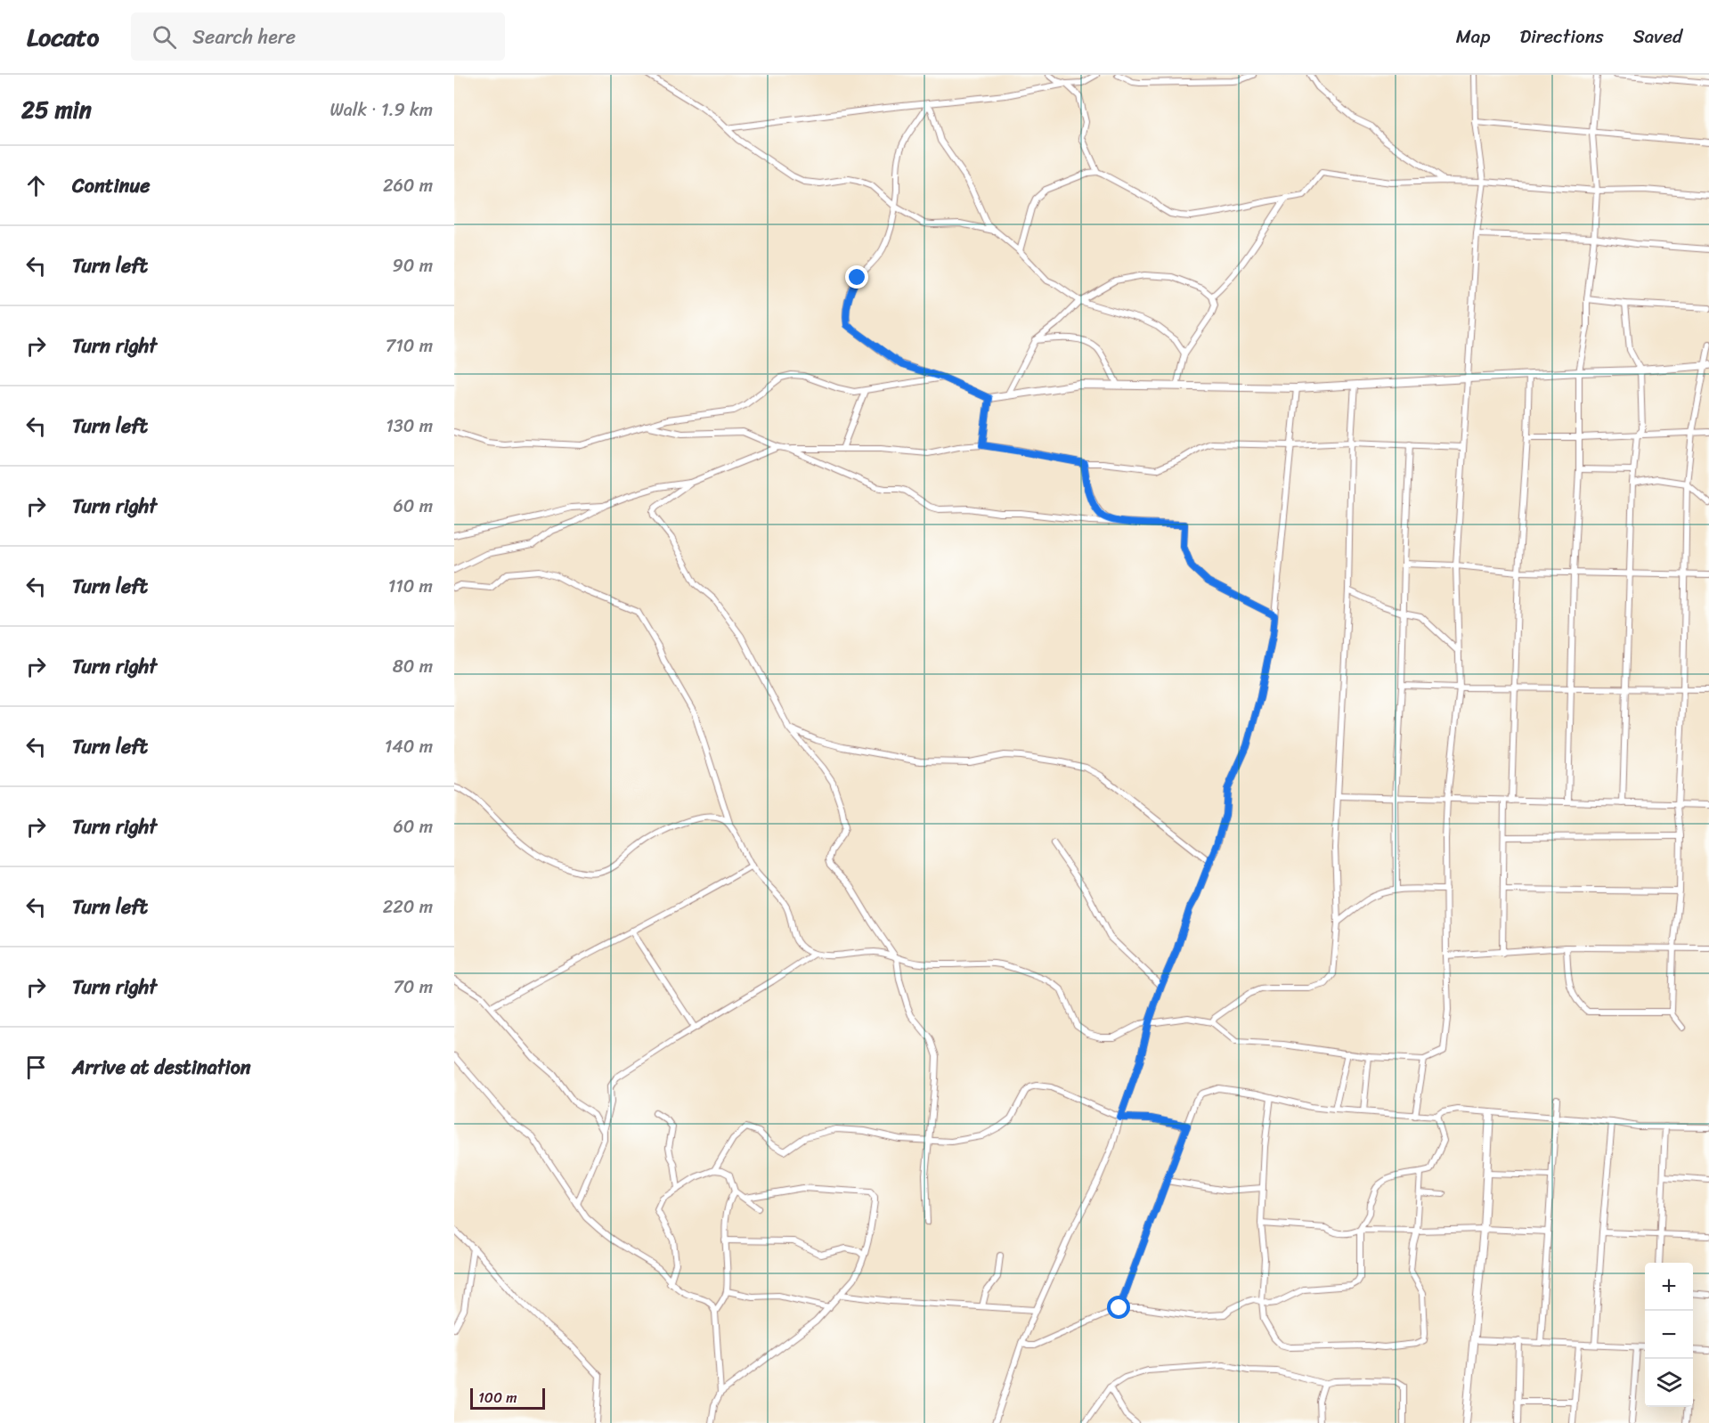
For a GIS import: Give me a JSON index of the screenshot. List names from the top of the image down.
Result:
{
  "scale_bar": "100 m",
  "page": {
    "header": "Locato",
    "search": "Search here",
    "nav": ["Map", "Directions", "Saved"],
    "heading": ["25 min", "Walk · 1.9 km"],
    "list": [
      ["Continue", "260 m"],
      ["Turn left", "90 m"],
      ["Turn right", "710 m"],
      ["Turn left", "130 m"],
      ["Turn right", "60 m"],
      ["Turn left", "110 m"],
      ["Turn right", "80 m"],
      ["Turn left", "140 m"],
      ["Turn right", "60 m"],
      ["Turn left", "220 m"],
      ["Turn right", "70 m"],
      "Arrive at destination"
    ],
    "map_buttons": ["+", "−"],
    "scale": "100 m"
  }
}
